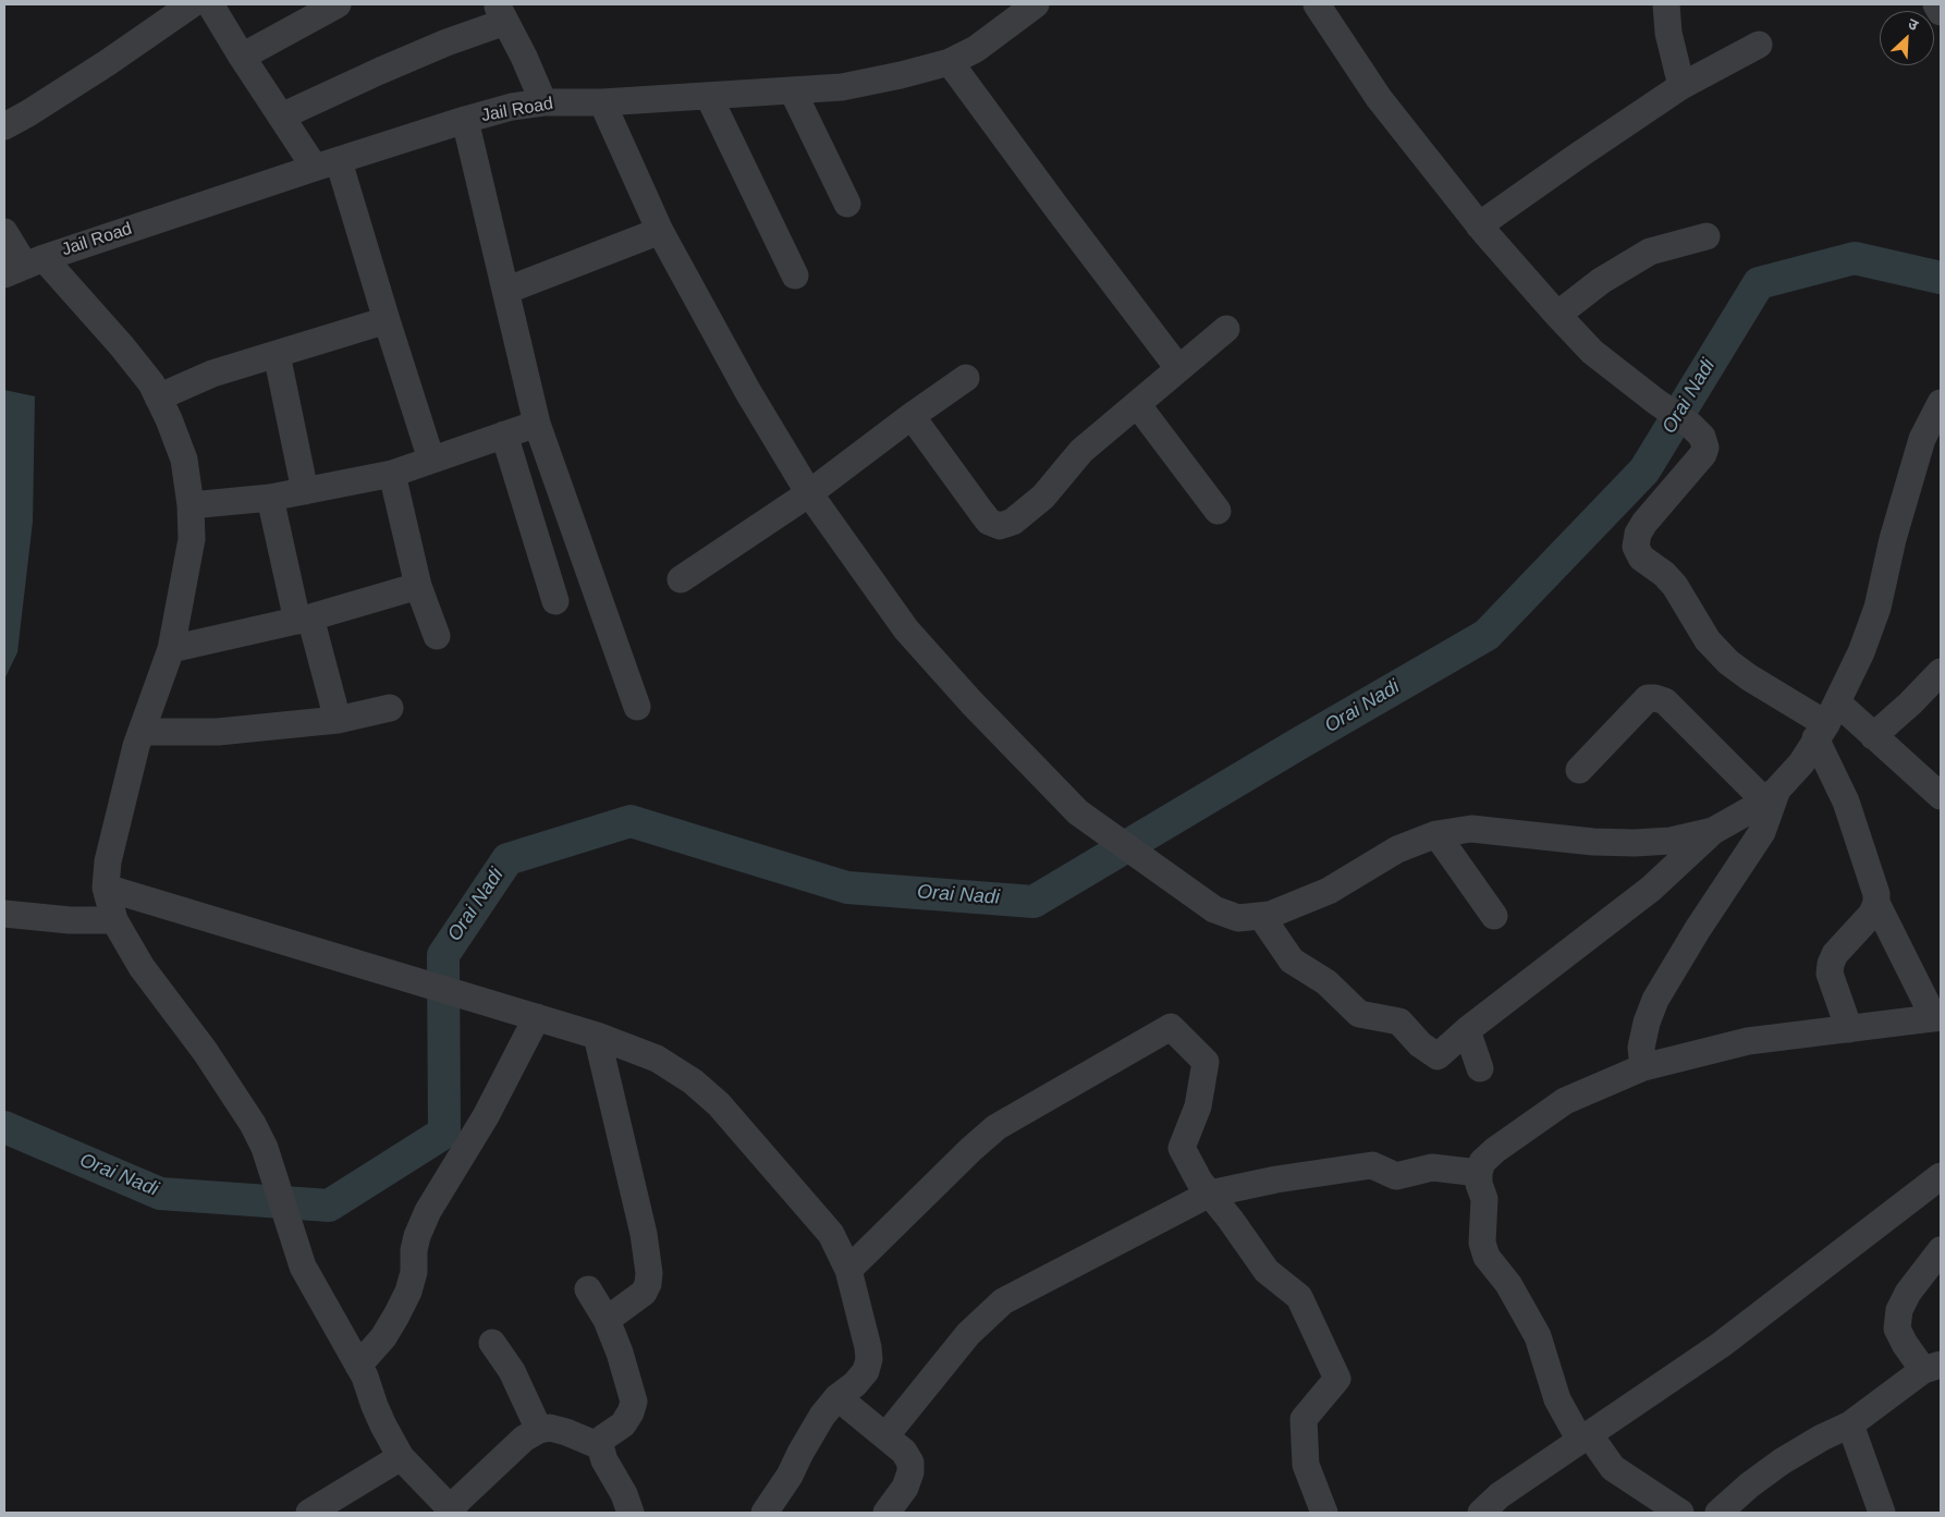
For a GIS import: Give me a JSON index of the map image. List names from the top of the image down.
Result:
{
  "streets": {
    "street": ["Jail Road"]
  },
  "water": ["Orai Nadi"],
  "north": "top right"
}
